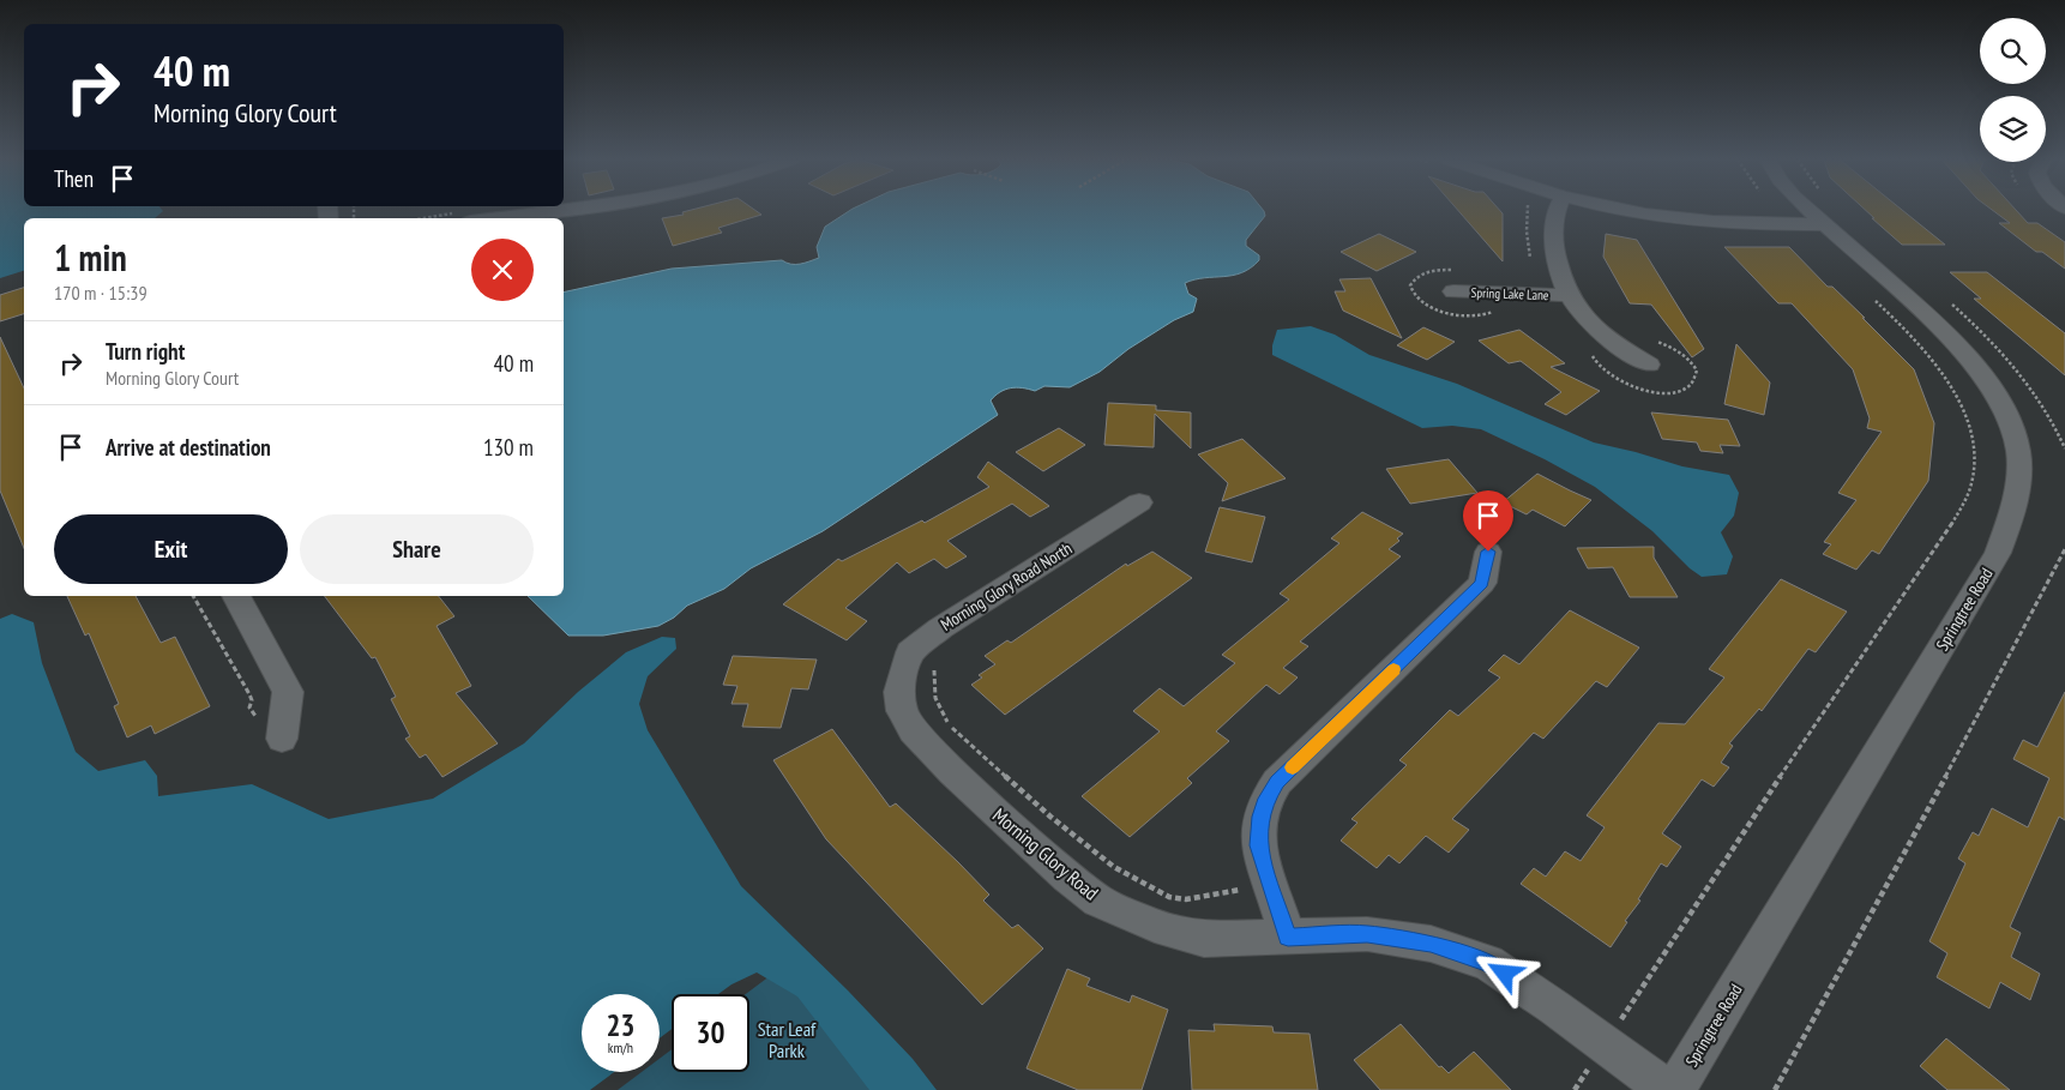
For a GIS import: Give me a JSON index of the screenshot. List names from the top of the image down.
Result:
{
  "streets": {
    "street": [
      "Spring Lake Lane",
      "Morning Glory Road North",
      "Springtree Road",
      "Morning Glory Road"
    ]
  },
  "crossings": [
    ["Morning Glory Road North", "Morning Glory Road"]
  ],
  "parks": ["Star Leaf Parkk"],
  "page": {
    "turn": ["40 m", "Morning Glory Court"],
    "then": "Then",
    "heading": ["1 min", "170 m · 15:39"],
    "list": [
      {
        "name": "Turn right",
        "note": "Morning Glory Court",
        "value": "40 m"
      },
      {
        "name": "Arrive at destination",
        "value": "130 m"
      }
    ],
    "buttons": ["Exit", "Share"],
    "speed": "23 km/h",
    "limit": "30"
  }
}
